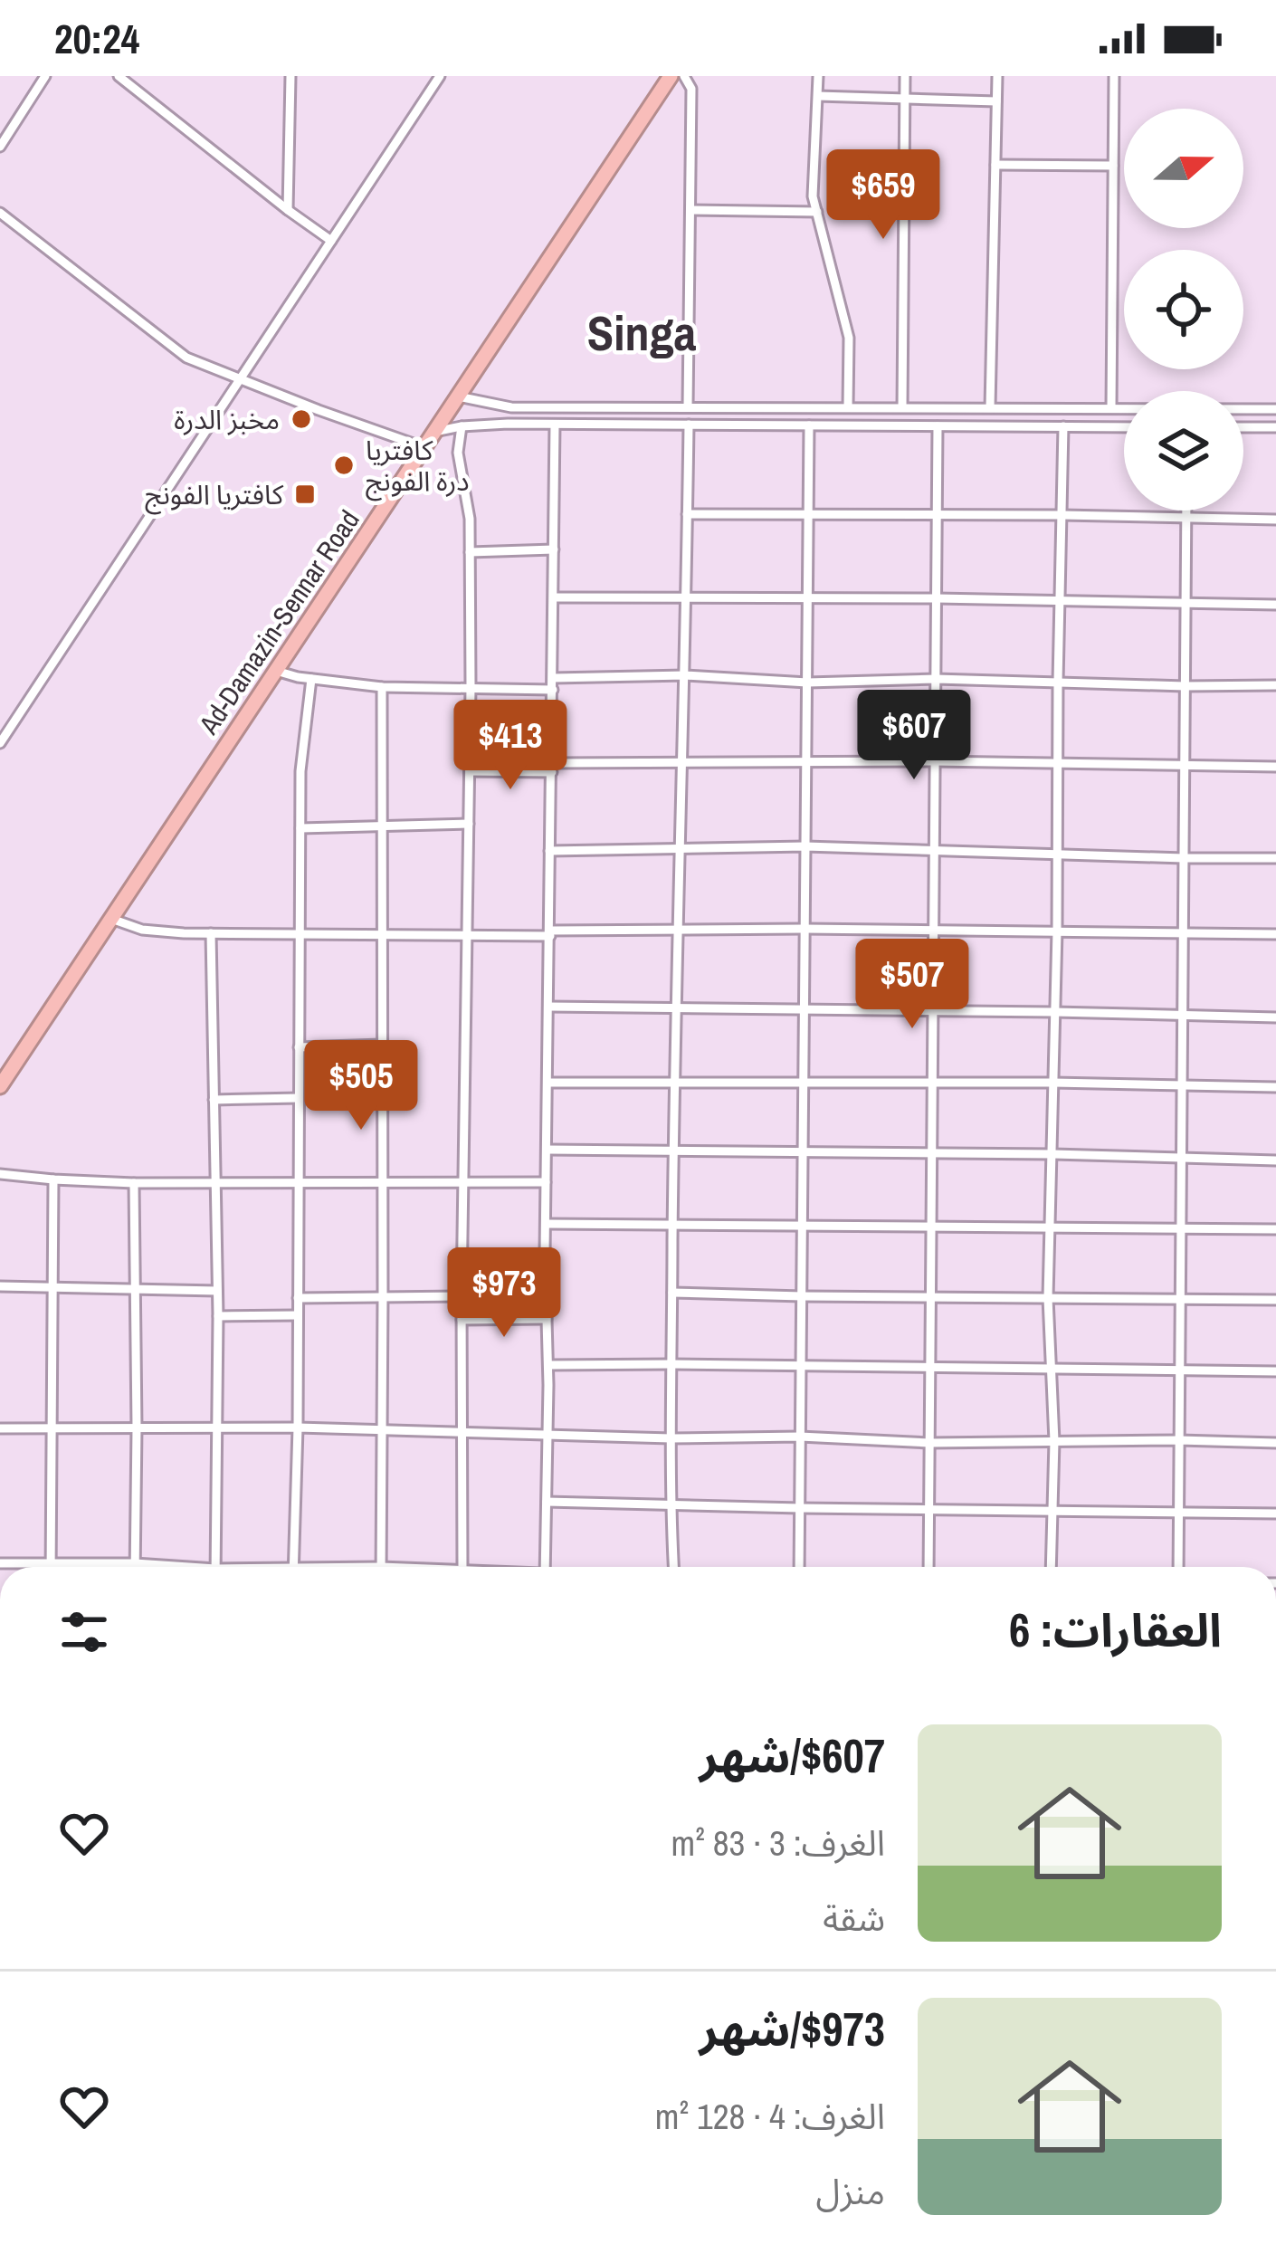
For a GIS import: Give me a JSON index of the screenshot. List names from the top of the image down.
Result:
{
  "streets": {
    "highway": ["Ad-Damazin-Sennar Road"]
  },
  "districts": ["Singa"],
  "places": {
    "other": ["مخبز الدرة", "كافتريا درة الفونج"],
    "transit": ["كافتريا الفونج"]
  },
  "north": "right",
  "page": {
    "status": "20:24",
    "price": [
      "$659",
      "$607",
      "$413",
      "$507",
      "$505",
      "$973"
    ],
    "heading": "العقارات: 6",
    "list": [
      {
        "name": "$607/شهر",
        "note": "الغرف: 3 · 83 m² · شقة"
      },
      {
        "name": "$973/شهر",
        "note": "الغرف: 4 · 128 m² · منزل"
      }
    ]
  }
}
